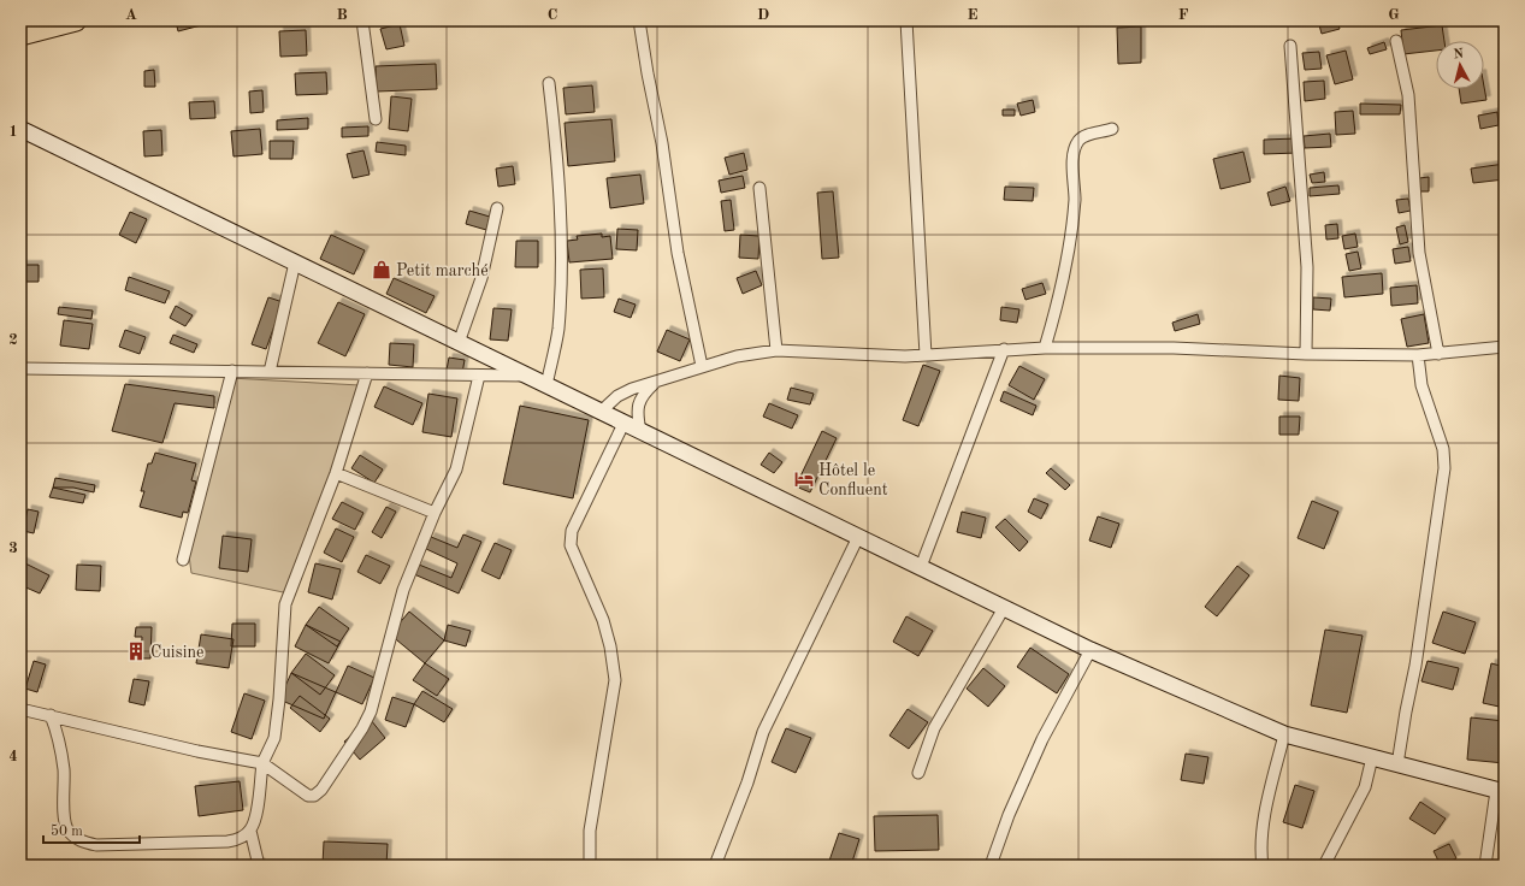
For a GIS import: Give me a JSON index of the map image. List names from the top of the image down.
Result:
{
  "places": {
    "shop": ["Petit marché"],
    "hotel": ["Hôtel le Confluent"],
    "building": ["Cuisine"]
  },
  "scale_bar": "50 m",
  "north": "top",
  "grid": {
    "columns": [
      "A",
      "B",
      "C",
      "D",
      "E",
      "F",
      "G"
    ],
    "rows": [
      "1",
      "2",
      "3",
      "4"
    ]
  }
}
